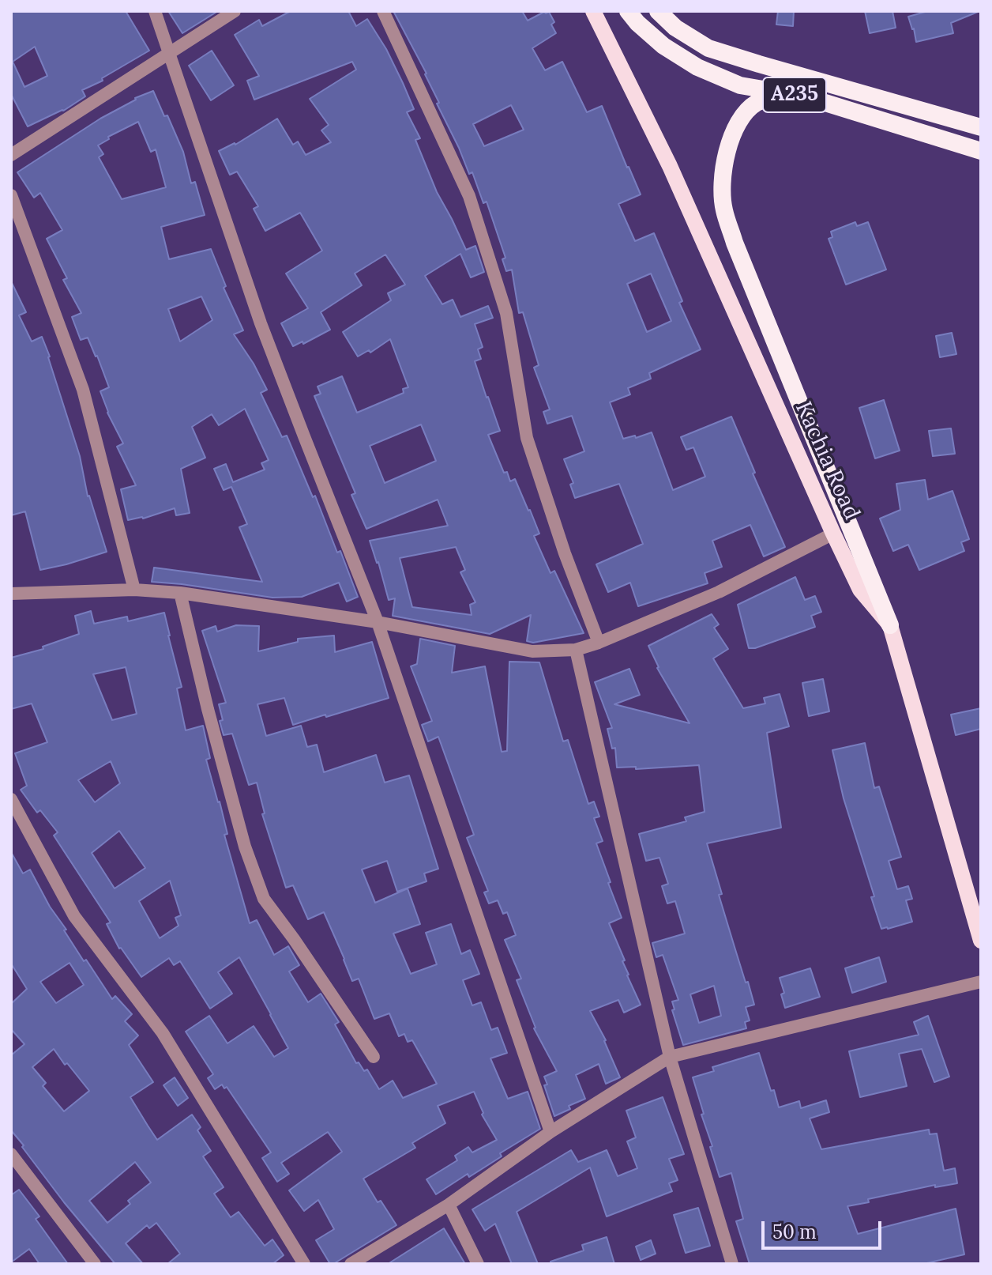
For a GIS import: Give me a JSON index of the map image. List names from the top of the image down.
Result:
{
  "streets": {
    "highway": ["A235"],
    "main road": ["Kachia Road"]
  },
  "scale_bar": "50 m"
}
